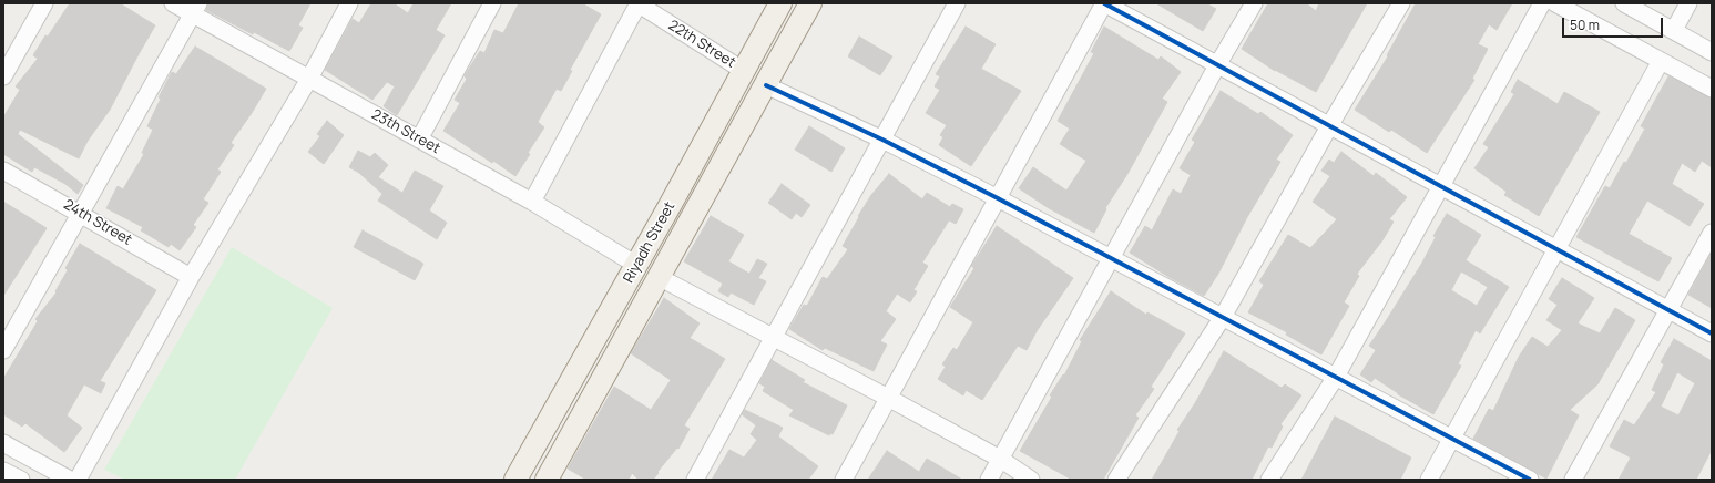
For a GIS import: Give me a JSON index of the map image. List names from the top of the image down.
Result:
{
  "streets": {
    "main road": ["Riyadh Street"],
    "street": ["22th Street", "23th Street", "24th Street"]
  },
  "crossings": [
    ["22th Street", "Riyadh Street"],
    ["23th Street", "Riyadh Street"]
  ],
  "scale_bar": "50 m"
}
